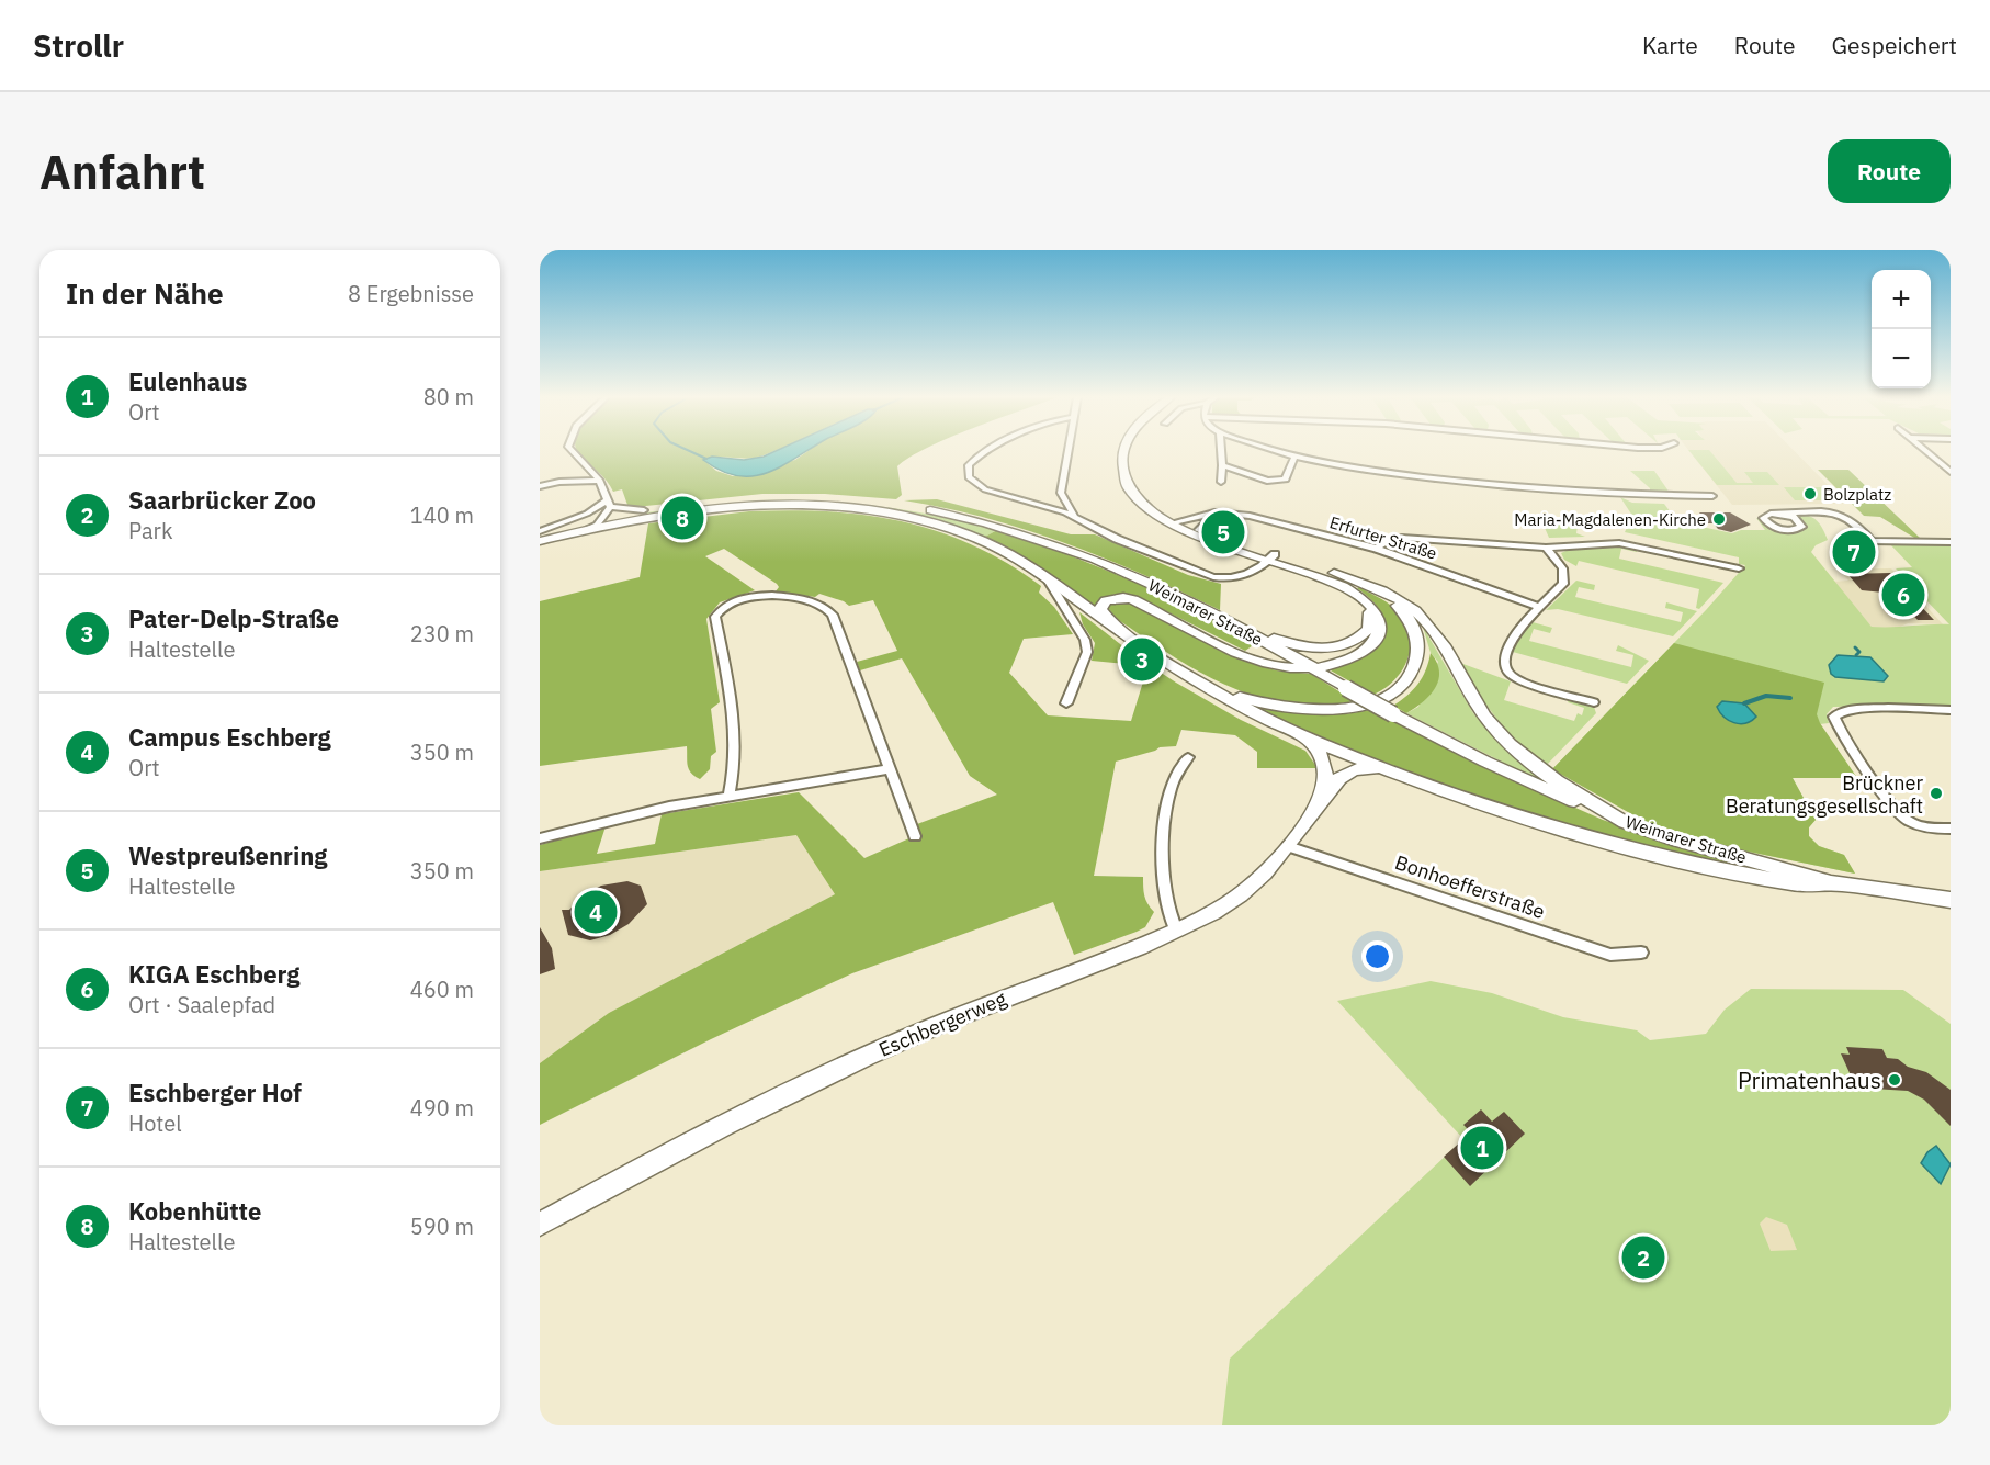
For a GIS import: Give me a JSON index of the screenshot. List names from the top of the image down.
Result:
{
  "streets": {
    "street": [
      "Erfurter Straße",
      "Weimarer Straße",
      "Bonhoefferstraße",
      "Eschbergerweg"
    ]
  },
  "crossings": [
    ["Bonhoefferstraße", "Eschbergerweg"]
  ],
  "places": [
    "Bolzplatz",
    "Maria-Magdalenen-Kirche",
    "Brückner Beratungsgesellschaft",
    "Primatenhaus"
  ],
  "page": {
    "header": "Strollr",
    "nav": ["Karte", "Route", "Gespeichert"],
    "buttons": "Route",
    "title": "Anfahrt",
    "heading": ["In der Nähe", "8 Ergebnisse"],
    "map_buttons": ["+", "−"],
    "list": [
      {
        "mark": "1",
        "name": "Eulenhaus",
        "note": "Ort",
        "value": "80 m"
      },
      {
        "mark": "2",
        "name": "Saarbrücker Zoo",
        "note": "Park",
        "value": "140 m"
      },
      {
        "mark": "3",
        "name": "Pater-Delp-Straße",
        "note": "Haltestelle",
        "value": "230 m"
      },
      {
        "mark": "4",
        "name": "Campus Eschberg",
        "note": "Ort",
        "value": "350 m"
      },
      {
        "mark": "5",
        "name": "Westpreußenring",
        "note": "Haltestelle",
        "value": "350 m"
      },
      {
        "mark": "6",
        "name": "KIGA Eschberg",
        "note": "Ort · Saalepfad",
        "value": "460 m"
      },
      {
        "mark": "7",
        "name": "Eschberger Hof",
        "note": "Hotel",
        "value": "490 m"
      },
      {
        "mark": "8",
        "name": "Kobenhütte",
        "note": "Haltestelle",
        "value": "590 m"
      }
    ],
    "pins": [
      "8",
      "5",
      "7",
      "6",
      "3",
      "4",
      "1",
      "2"
    ]
  }
}
